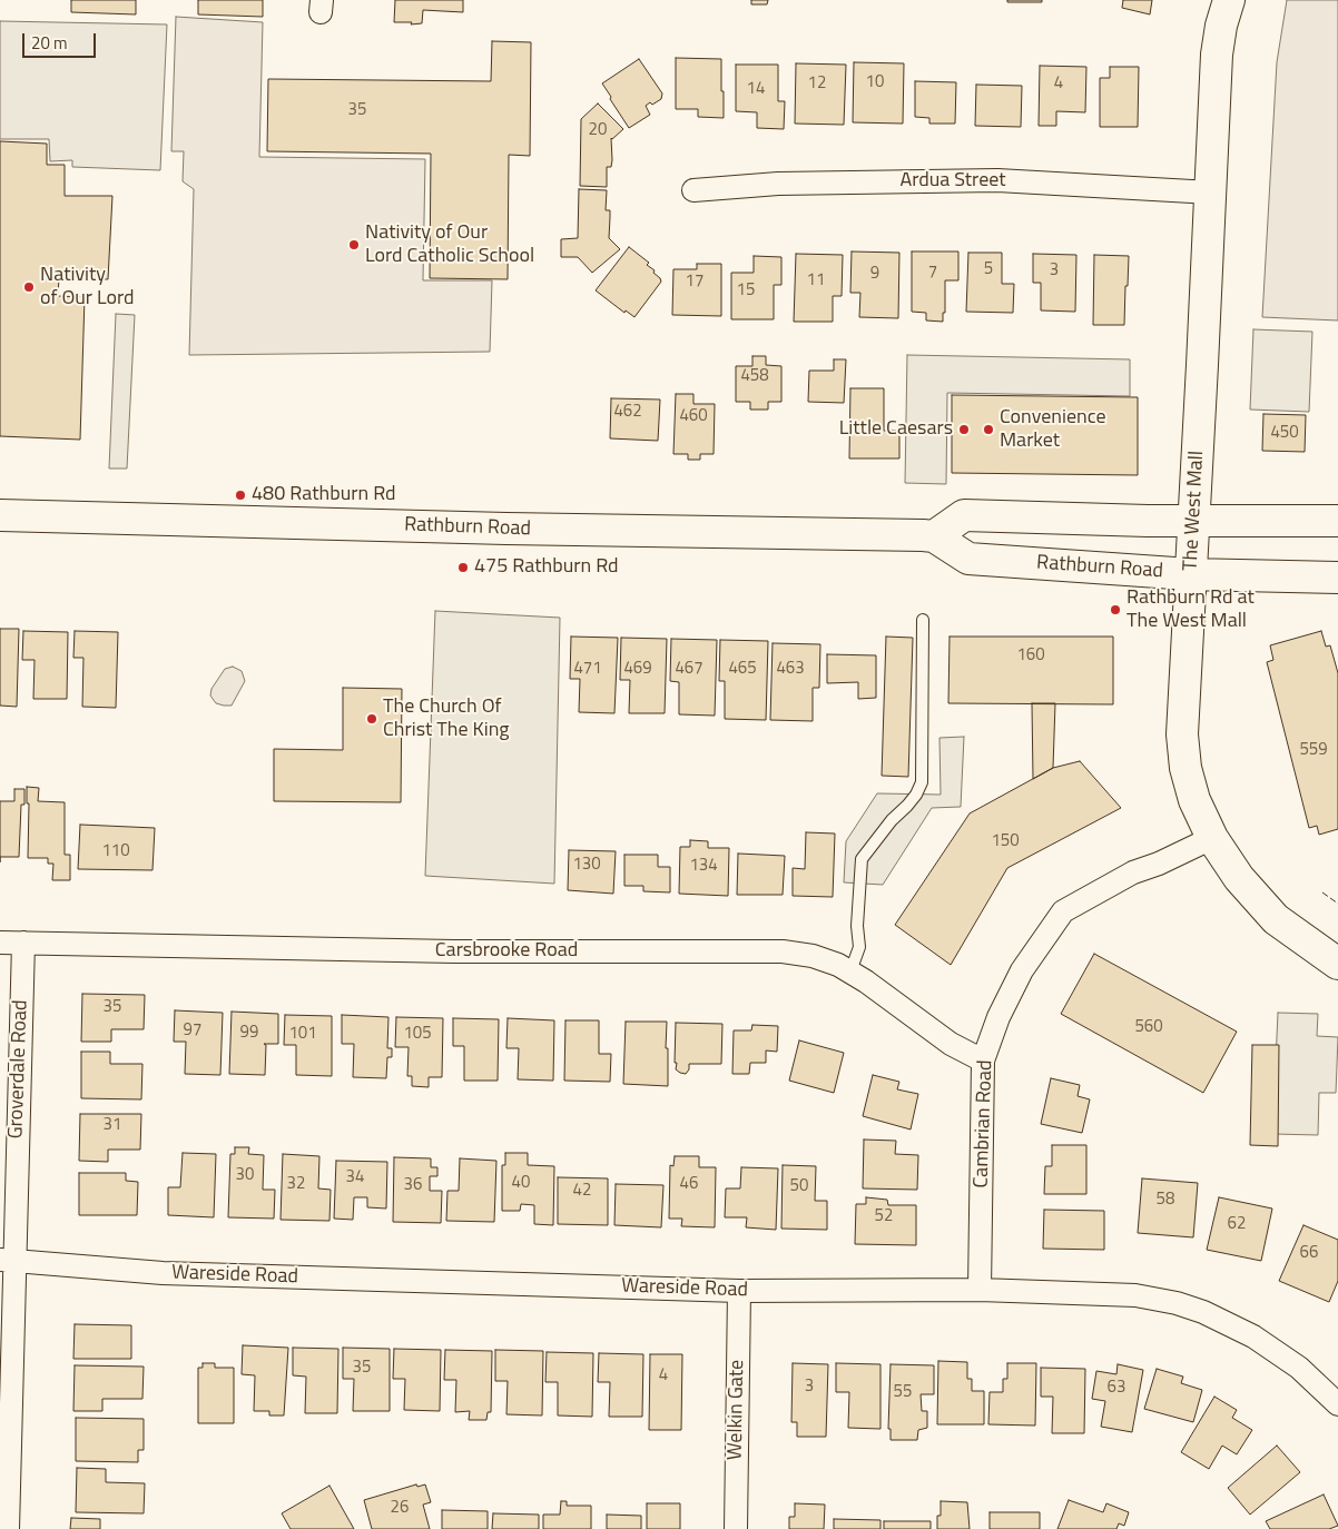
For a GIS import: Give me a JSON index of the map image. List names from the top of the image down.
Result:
{
  "streets": {
    "main road": ["The West Mall", "Rathburn Road"],
    "street": [
      "Ardua Street",
      "Carsbrooke Road",
      "Groverdale Road",
      "Cambrian Road",
      "Wareside Road",
      "Welkin Gate"
    ]
  },
  "crossings": [
    ["Ardua Street", "The West Mall"],
    ["The West Mall", "Rathburn Road"],
    ["The West Mall", "Cambrian Road"],
    ["Carsbrooke Road", "Groverdale Road"],
    ["Carsbrooke Road", "Cambrian Road"],
    ["Groverdale Road", "Wareside Road"],
    ["Cambrian Road", "Wareside Road"],
    ["Wareside Road", "Welkin Gate"]
  ],
  "places": [
    "Nativity of Our Lord Catholic School",
    "Nativity of Our Lord",
    "Little Caesars",
    "Convenience Market",
    "480 Rathburn Rd",
    "475 Rathburn Rd",
    "Rathburn Rd at The West Mall",
    "The Church Of Christ The King"
  ],
  "house_numbers": [
    "10",
    "12",
    "4",
    "14",
    "35",
    "20",
    "5",
    "3",
    "7",
    "9",
    "11",
    "17",
    "15",
    "458",
    "462",
    "460",
    "450",
    "160",
    "471",
    "469",
    "467",
    "465",
    "463",
    "559",
    "150",
    "110",
    "130",
    "134",
    "35",
    "560",
    "97",
    "99",
    "101",
    "105",
    "31",
    "30",
    "34",
    "40",
    "32",
    "46",
    "36",
    "50",
    "42",
    "58",
    "52",
    "62",
    "66",
    "35",
    "4",
    "3",
    "63",
    "55",
    "26"
  ],
  "scale_bar": "20 m"
}
